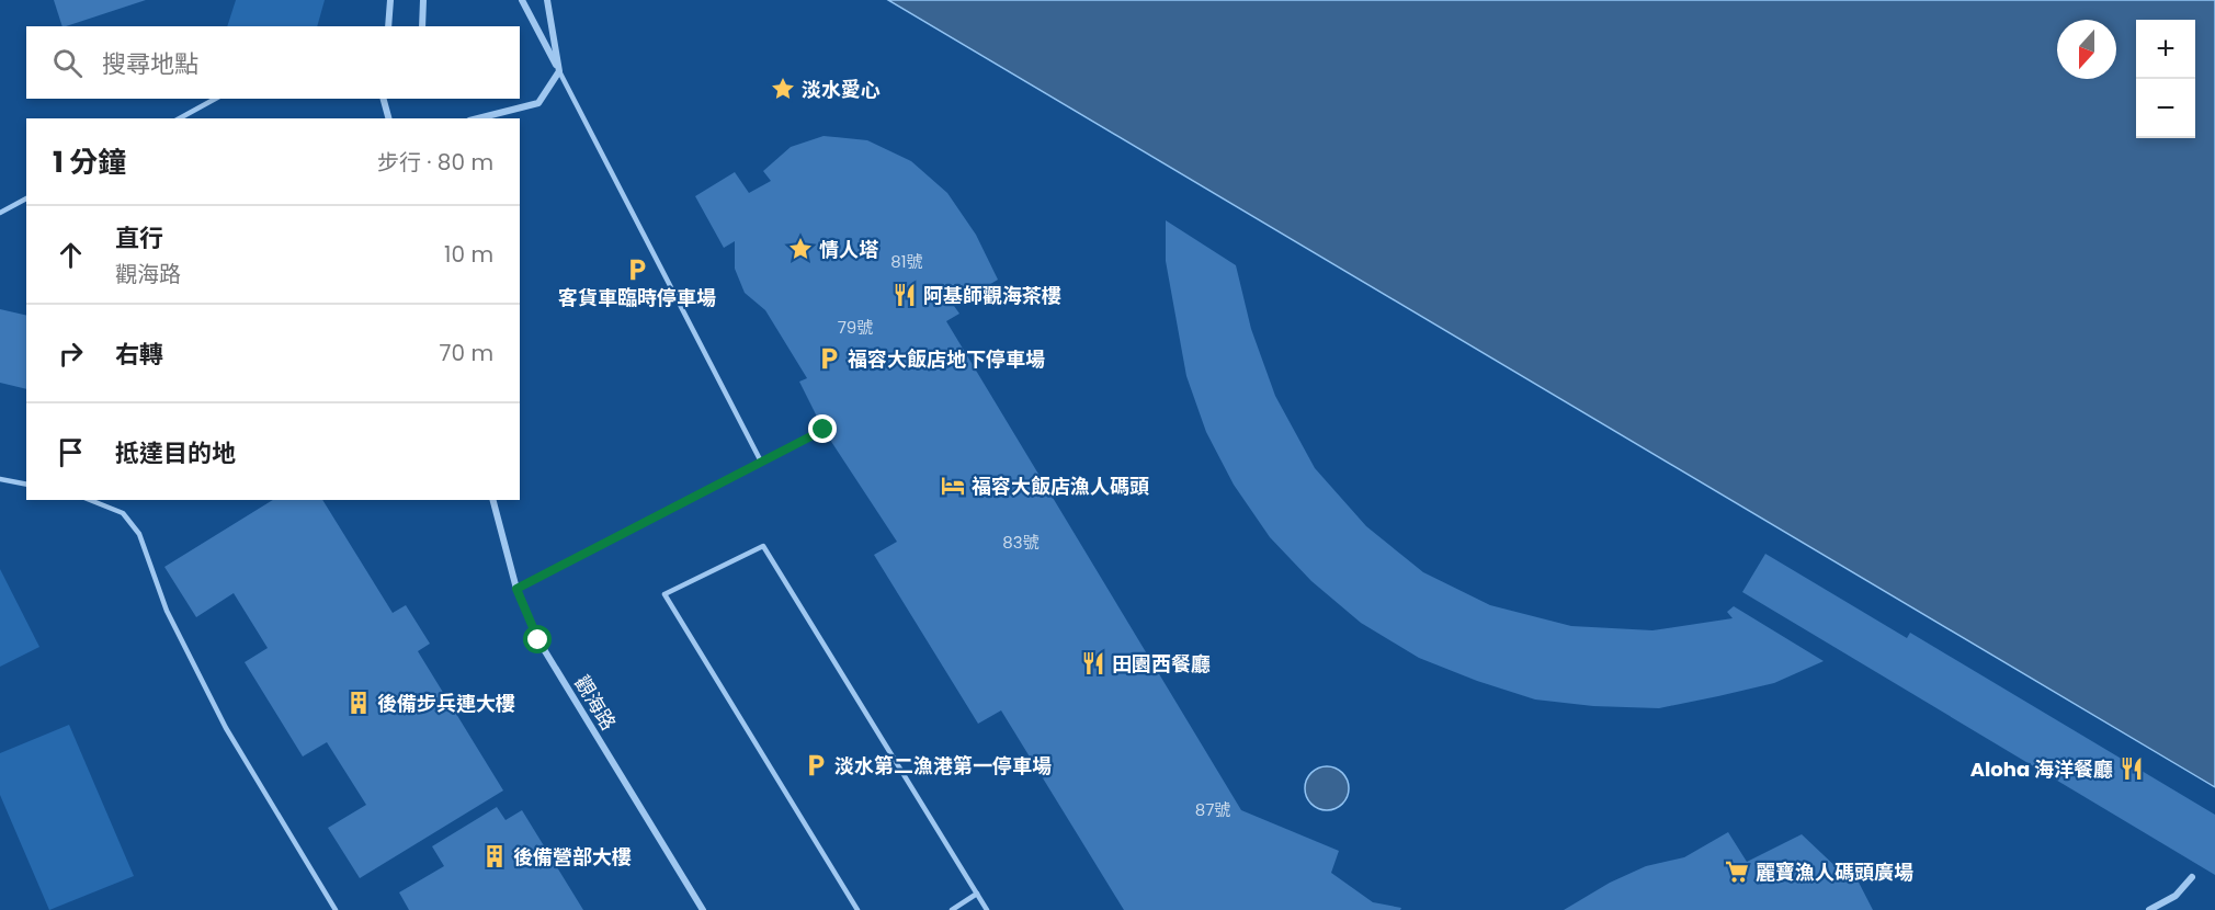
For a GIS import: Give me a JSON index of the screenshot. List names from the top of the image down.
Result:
{
  "streets": {
    "street": ["觀海路"]
  },
  "places": {
    "place": ["淡水愛心", "情人塔"],
    "parking": ["客貨車臨時停車場", "福容大飯店地下停車場", "淡水第二漁港第一停車場"],
    "restaurant": ["阿基師觀海茶樓", "田園西餐廳", "Aloha 海洋餐廳"],
    "hotel": ["福容大飯店漁人碼頭"],
    "building": ["後備步兵連大樓", "後備營部大樓"],
    "supermarket": ["麗寶漁人碼頭廣場"]
  },
  "house_numbers": [
    "81號",
    "79號",
    "83號",
    "87號"
  ],
  "north": "bottom",
  "page": {
    "map_buttons": ["+", "−"],
    "search": "搜尋地點",
    "heading": ["1 分鐘", "步行 · 80 m"],
    "list": [
      ["直行", "觀海路", "10 m"],
      ["右轉", "70 m"],
      "抵達目的地"
    ]
  }
}
